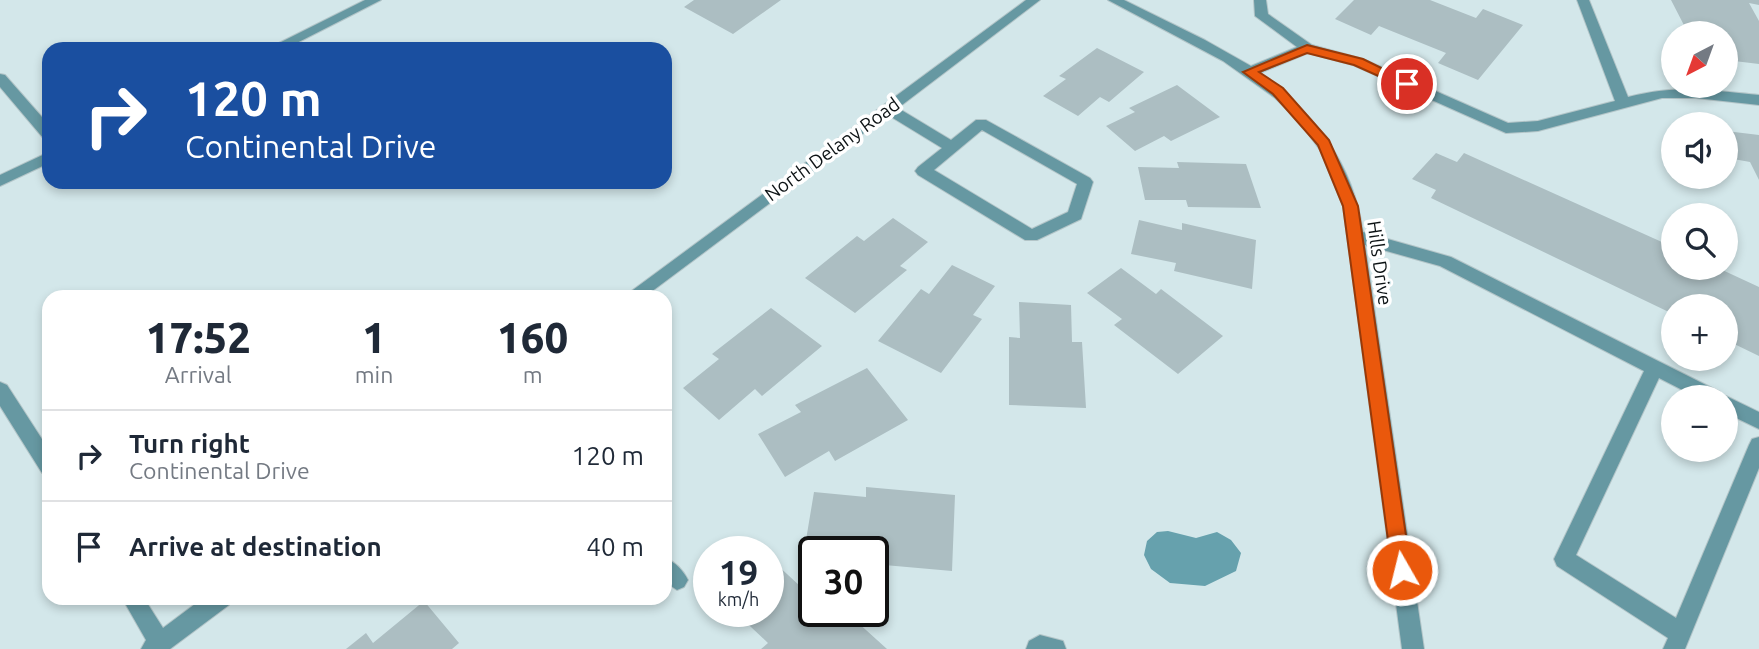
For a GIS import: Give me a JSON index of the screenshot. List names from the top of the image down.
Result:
{
  "streets": {
    "street": ["North Delany Road", "Hills Drive"]
  },
  "north": "bottom left",
  "page": {
    "map_buttons": ["+", "−"],
    "turn": ["120 m", "Continental Drive"],
    "eta": [
      "17:52",
      "Arrival",
      "1",
      "min",
      "160",
      "m"
    ],
    "list": [
      {
        "name": "Turn right",
        "note": "Continental Drive",
        "value": "120 m"
      },
      {
        "name": "Arrive at destination",
        "value": "40 m"
      }
    ],
    "speed": "19 km/h",
    "limit": "30"
  }
}
